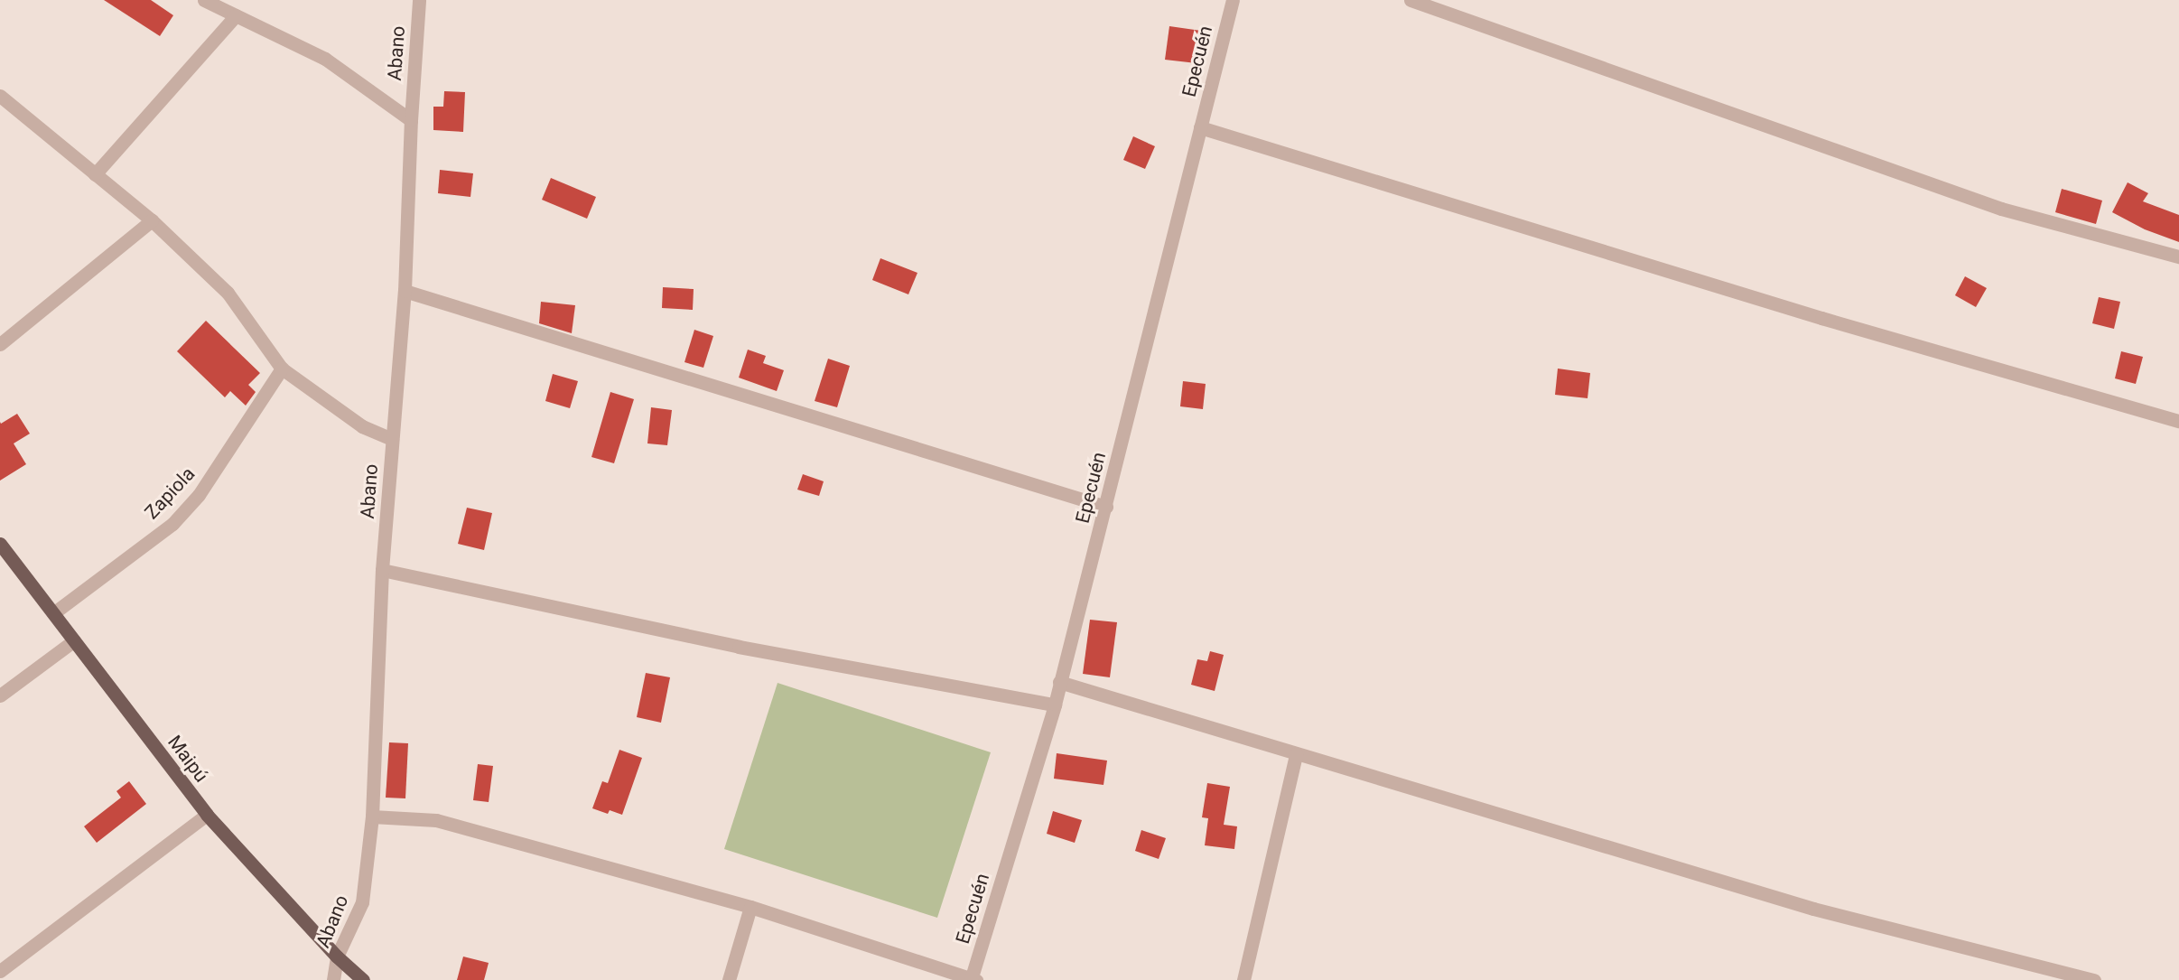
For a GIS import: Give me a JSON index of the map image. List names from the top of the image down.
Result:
{
  "streets": {
    "main road": ["Maipú"],
    "street": ["Abano", "Epecuén", "Zapiola"]
  },
  "crossings": [
    ["Abano", "Maipú"],
    ["Zapiola", "Maipú"]
  ]
}
